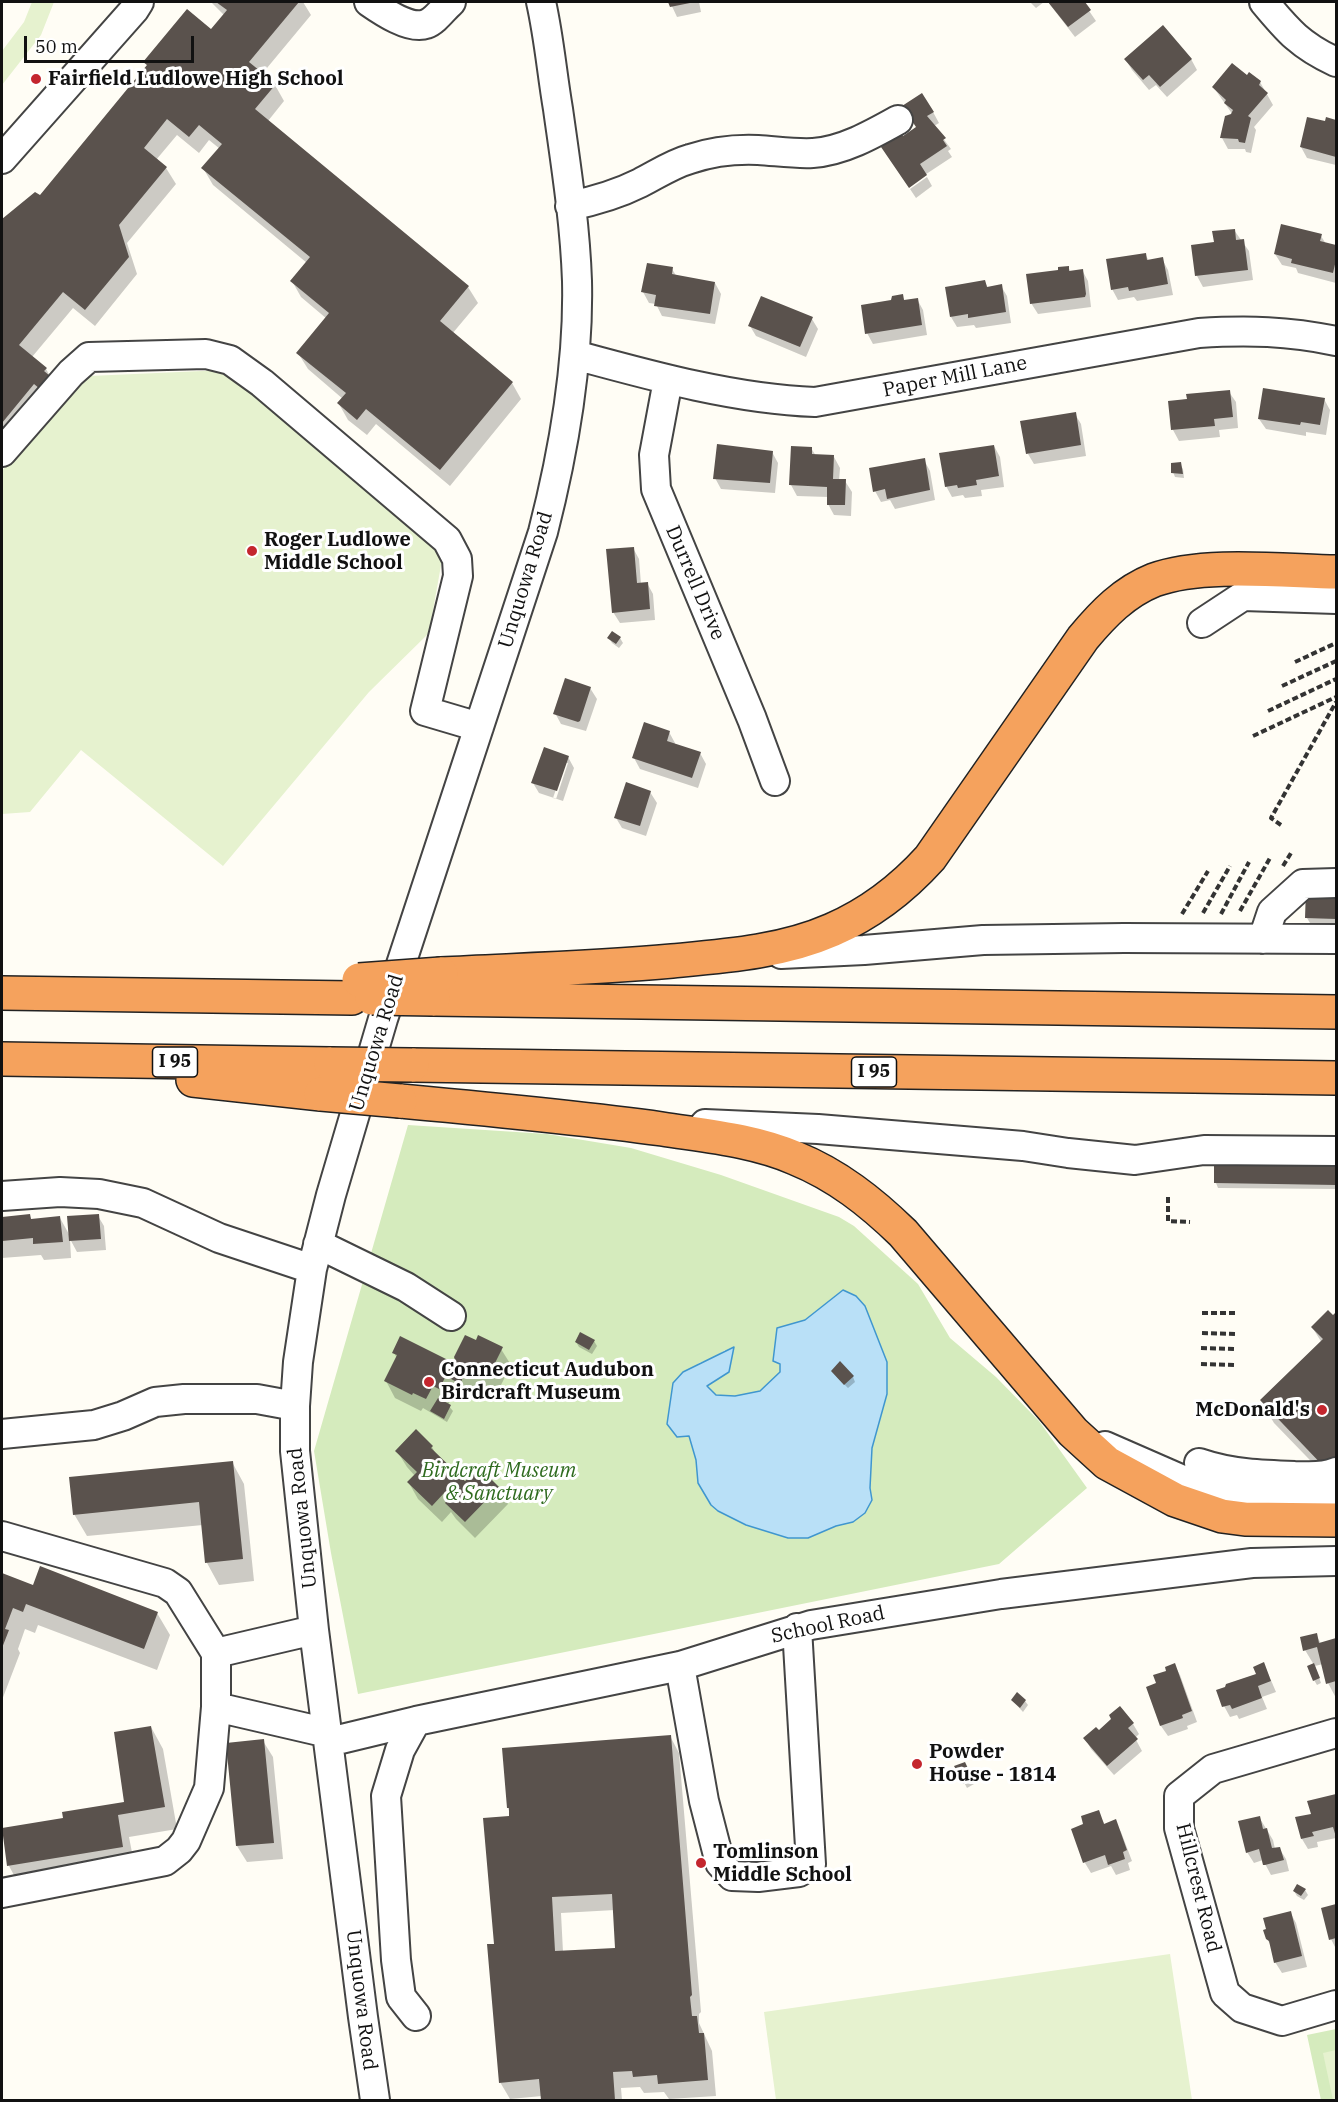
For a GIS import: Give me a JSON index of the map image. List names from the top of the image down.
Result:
{
  "streets": {
    "highway": ["I 95"],
    "street": [
      "Paper Mill Lane",
      "Unquowa Road",
      "Durrell Drive",
      "School Road",
      "Hillcrest Road"
    ]
  },
  "crossings": [
    ["Paper Mill Lane", "Unquowa Road"],
    ["Paper Mill Lane", "Durrell Drive"],
    ["Unquowa Road", "School Road"]
  ],
  "parks": ["Birdcraft Museum & Sanctuary"],
  "places": [
    "Fairfield Ludlowe High School",
    "Roger Ludlowe Middle School",
    "Connecticut Audubon Birdcraft Museum",
    "McDonald's",
    "Powder House - 1814",
    "Tomlinson Middle School"
  ],
  "scale_bar": "50 m"
}
